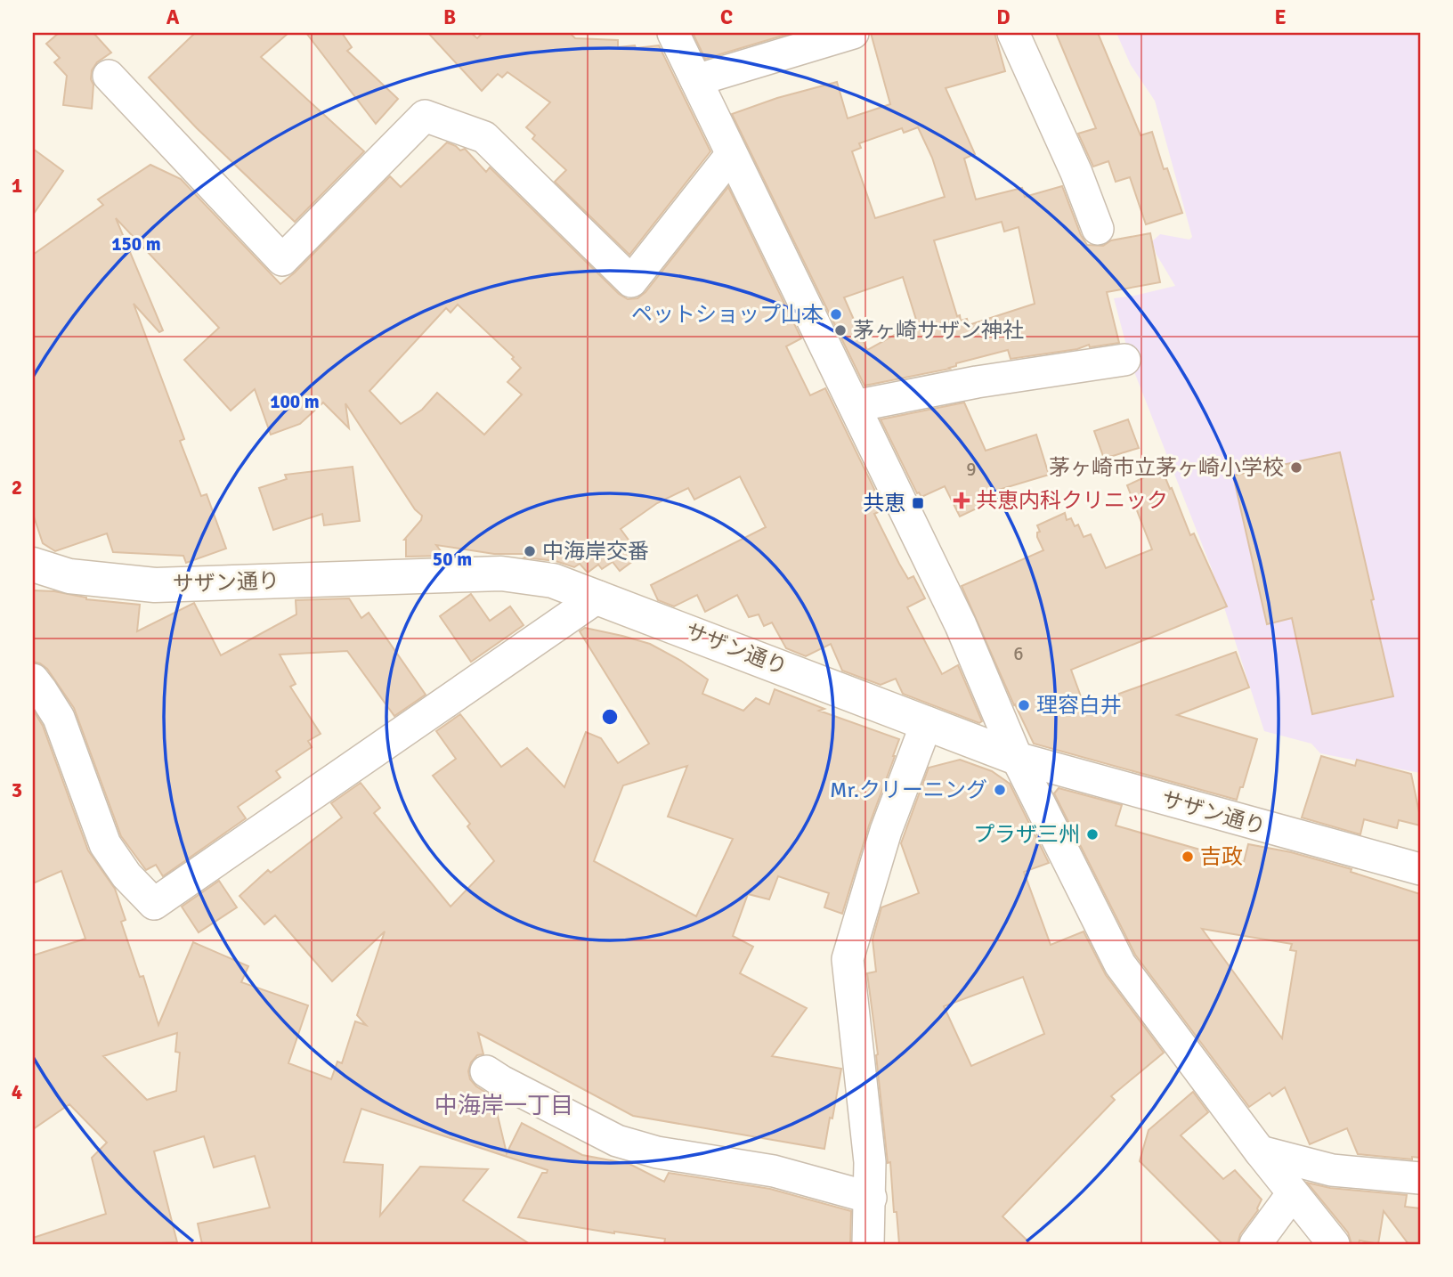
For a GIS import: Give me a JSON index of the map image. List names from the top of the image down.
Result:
{
  "streets": {
    "street": ["サザン通り"]
  },
  "districts": ["中海岸一丁目"],
  "places": {
    "other": [
      "ペットショップ山本",
      "茅ヶ崎サザン神社",
      "茅ヶ崎市立茅ヶ崎小学校",
      "中海岸交番",
      "理容白井",
      "Mr.クリーニング",
      "プラザ三州",
      "吉政"
    ],
    "health": ["共恵内科クリニック"],
    "transit": ["共恵"]
  },
  "house_numbers": ["9", "6"],
  "grid": {
    "columns": [
      "A",
      "B",
      "C",
      "D",
      "E"
    ],
    "rows": [
      "1",
      "2",
      "3",
      "4"
    ]
  },
  "rings": ["150 m", "100 m", "50 m"]
}
